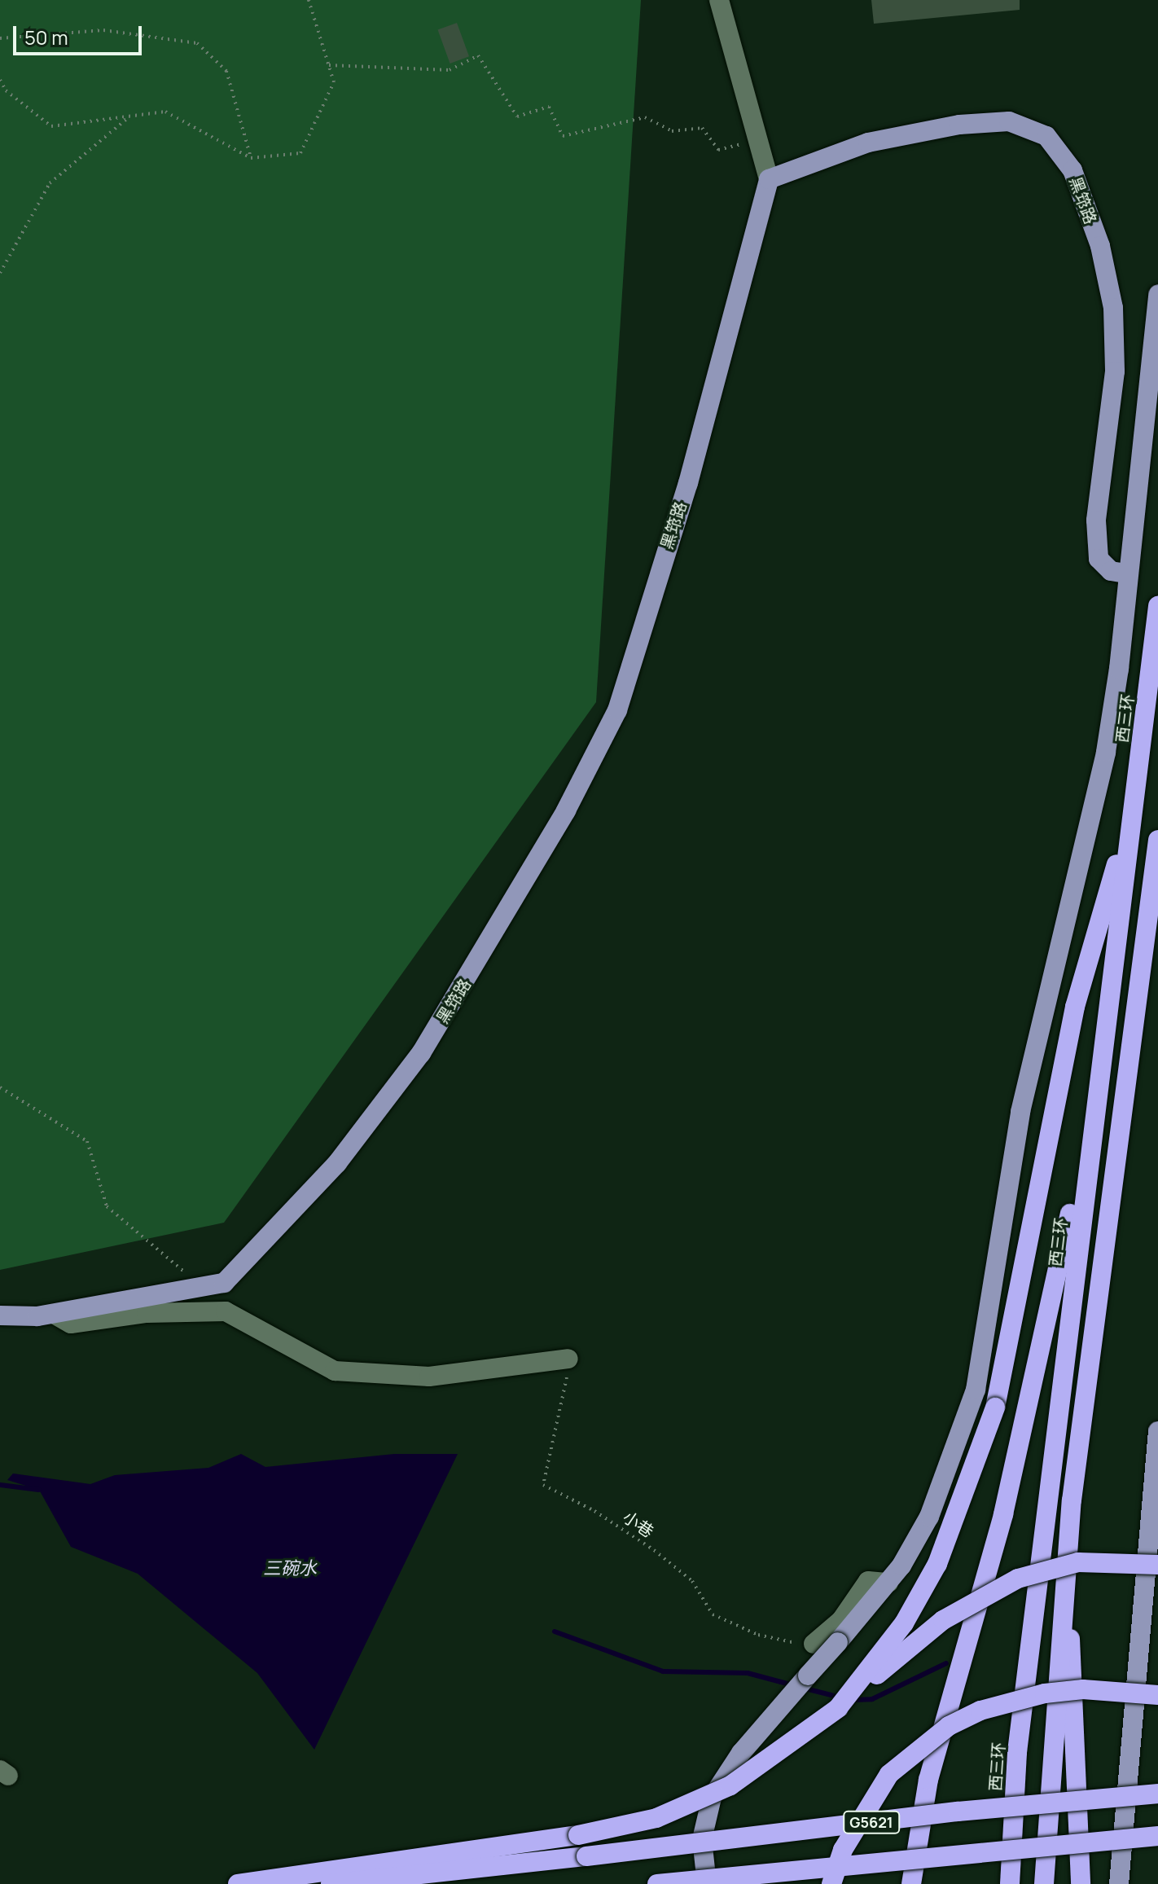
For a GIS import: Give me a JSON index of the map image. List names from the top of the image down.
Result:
{
  "streets": {
    "highway": ["西三环", "G5621"],
    "main road": ["黑筇路"],
    "path": ["小巷"]
  },
  "water": ["三碗水"],
  "scale_bar": "50 m"
}
